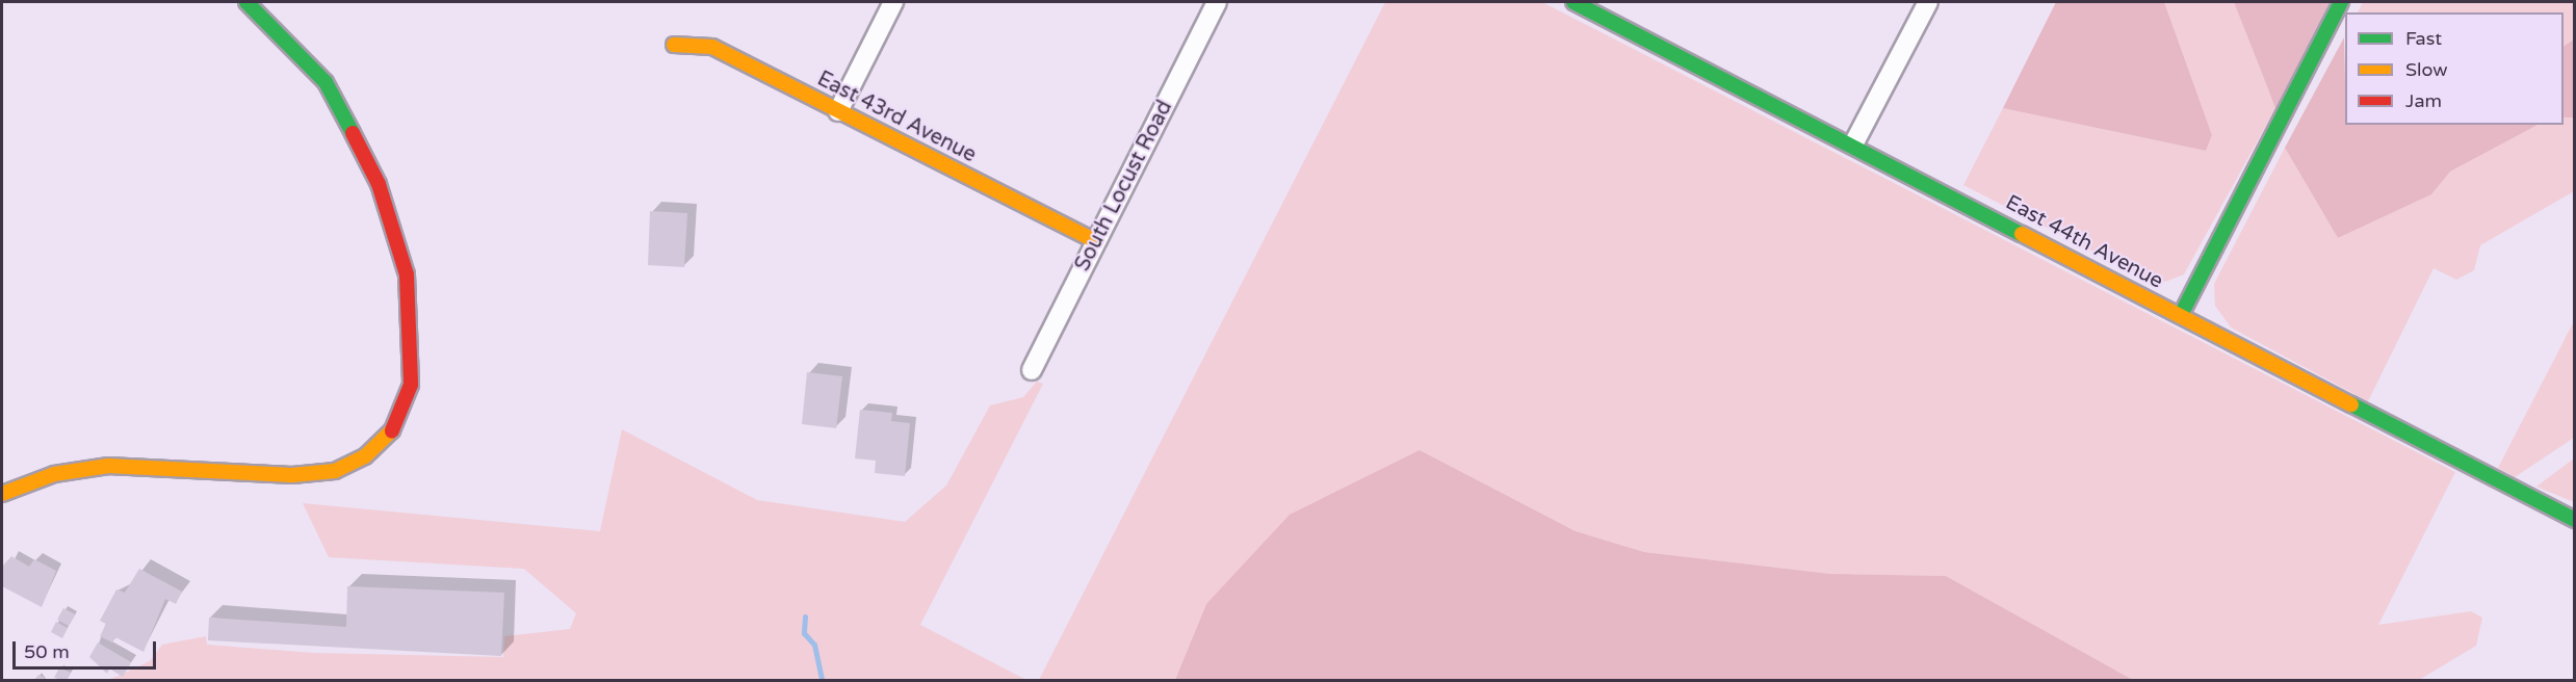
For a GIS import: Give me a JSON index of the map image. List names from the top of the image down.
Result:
{
  "streets": {
    "street": ["East 43rd Avenue", "South Locust Road", "East 44th Avenue"]
  },
  "crossings": [
    ["East 43rd Avenue", "South Locust Road"]
  ],
  "legend": ["Fast", "Slow", "Jam"],
  "scale_bar": "50 m"
}
